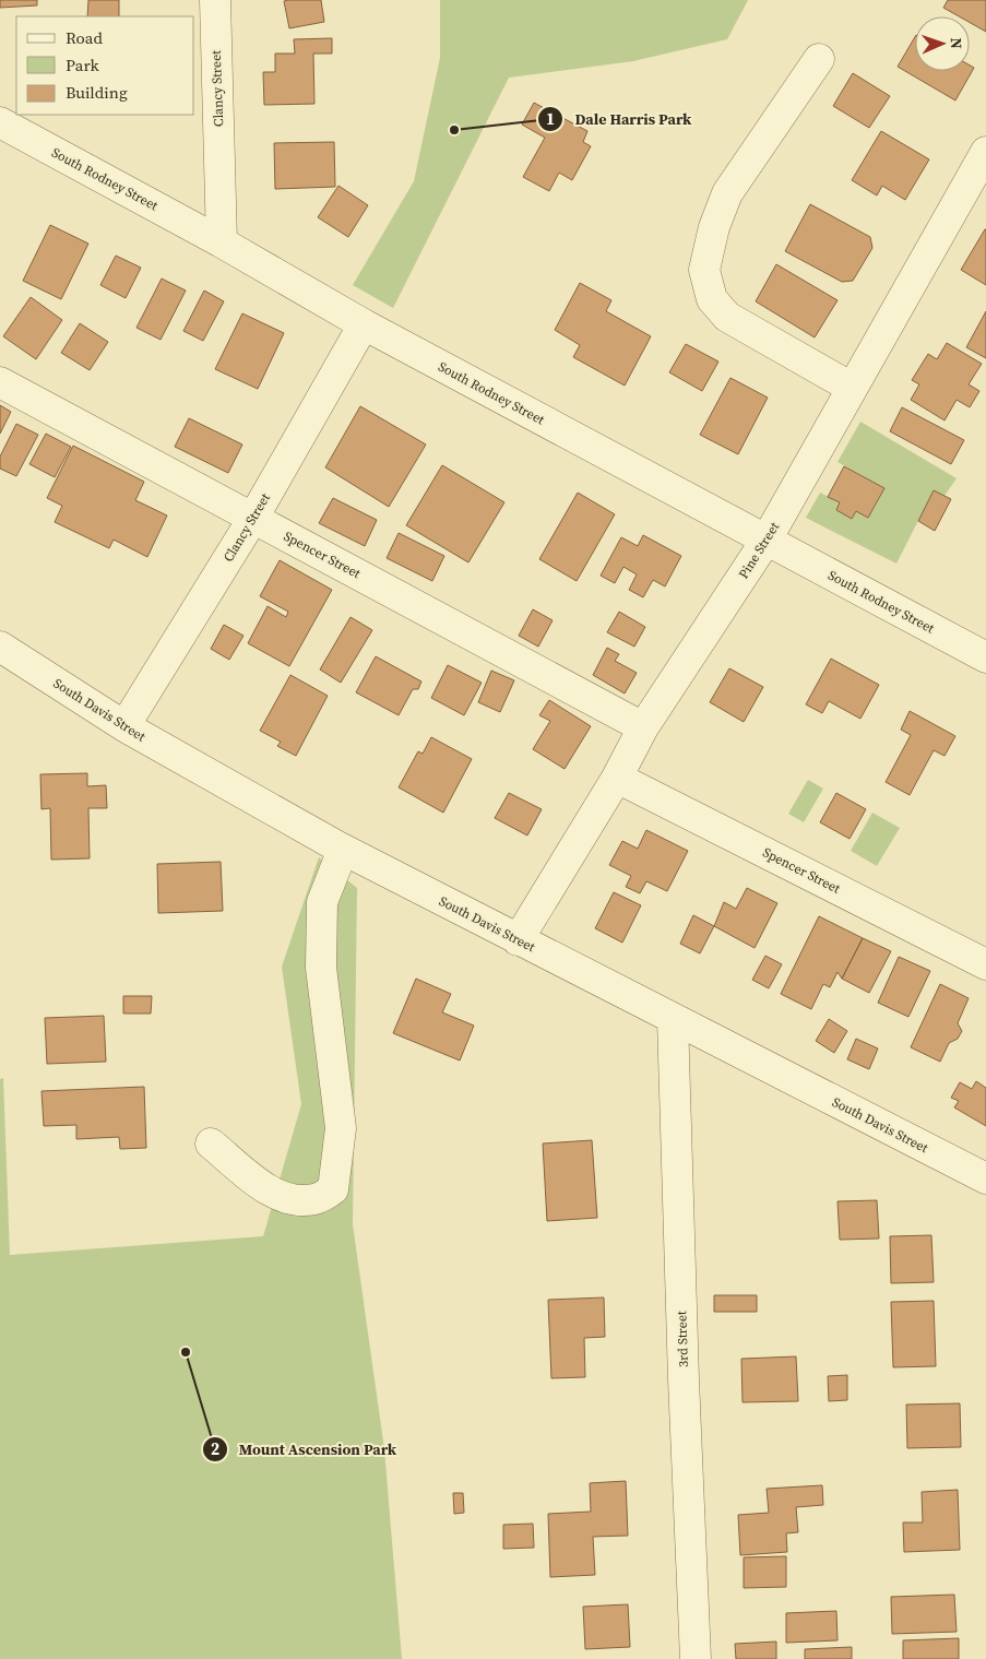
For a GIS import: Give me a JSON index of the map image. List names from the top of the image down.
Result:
{
  "streets": {
    "street": [
      "Clancy Street",
      "South Rodney Street",
      "Pine Street",
      "Spencer Street",
      "South Davis Street",
      "3rd Street"
    ]
  },
  "crossings": [
    ["Clancy Street", "South Rodney Street"],
    ["Clancy Street", "Spencer Street"],
    ["Clancy Street", "South Davis Street"],
    ["South Rodney Street", "Pine Street"],
    ["Pine Street", "Spencer Street"],
    ["Pine Street", "South Davis Street"],
    ["South Davis Street", "3rd Street"]
  ],
  "places": ["Dale Harris Park", "Mount Ascension Park"],
  "legend": ["Road", "Park", "Building"],
  "north": "right"
}
